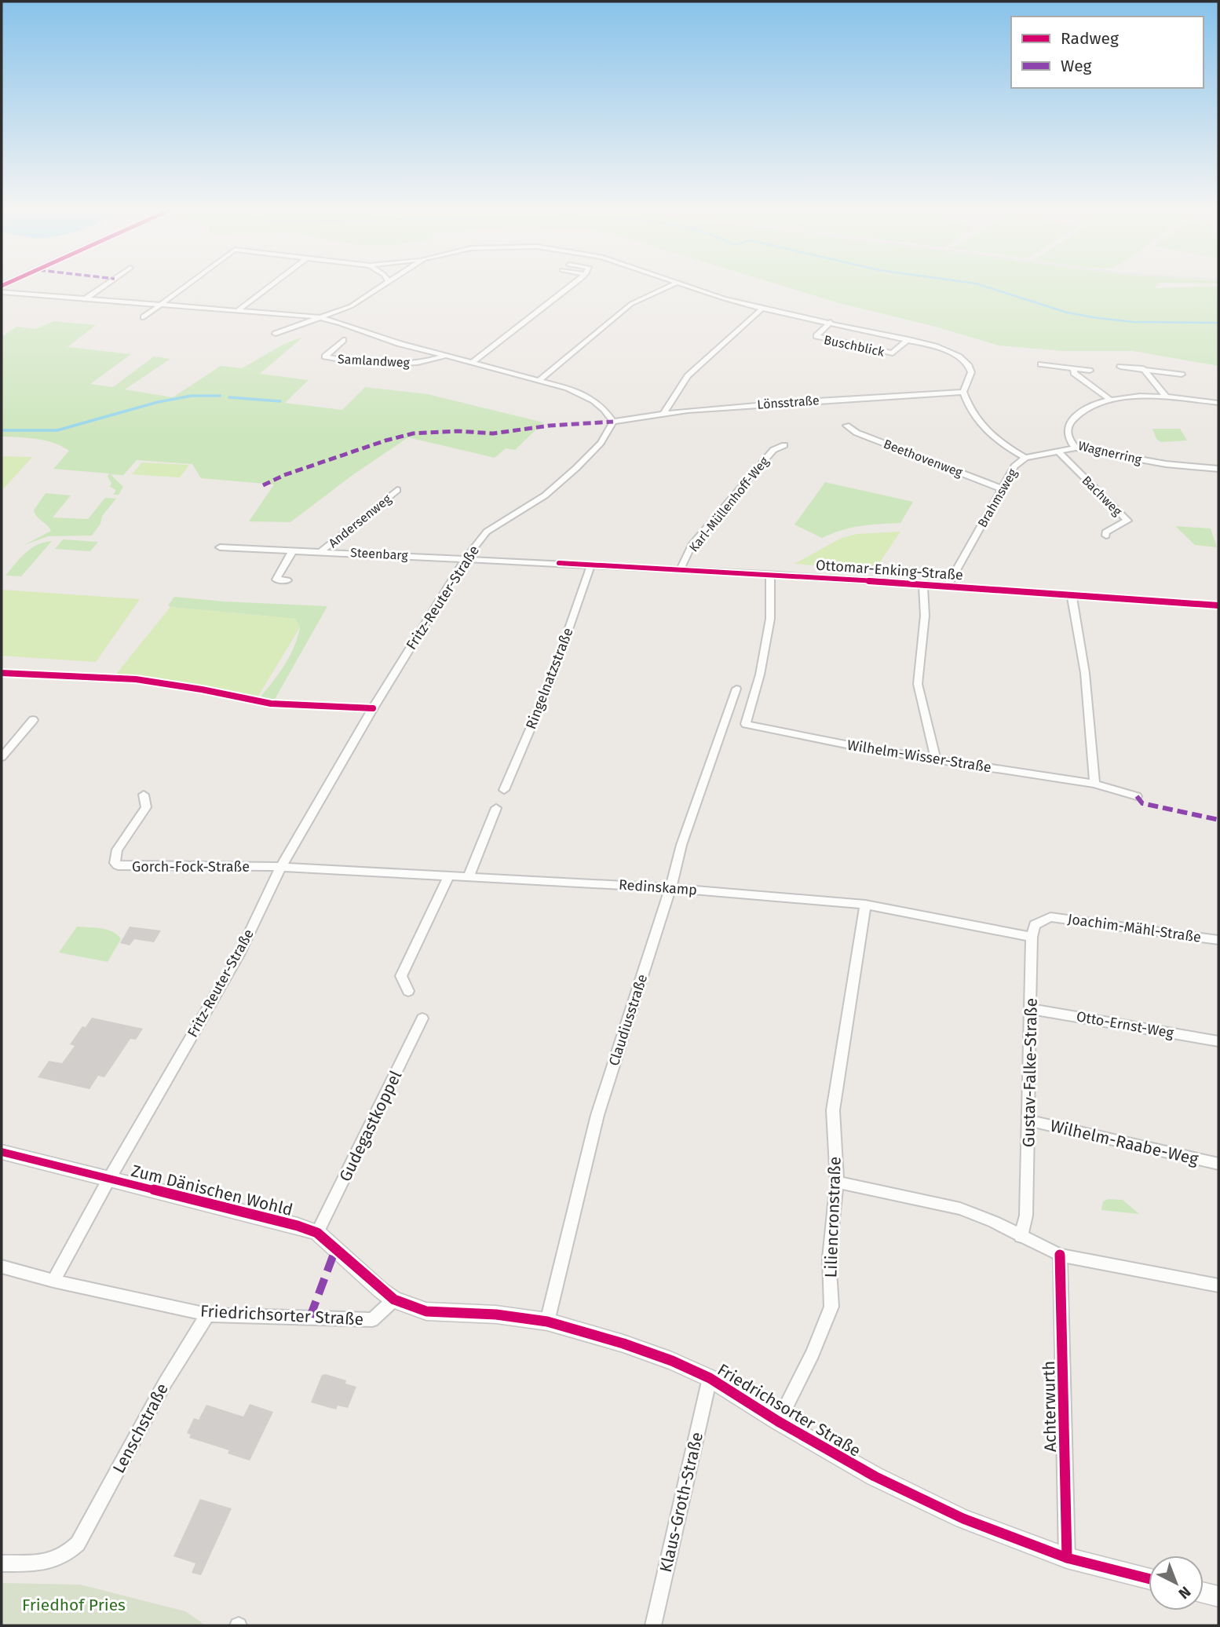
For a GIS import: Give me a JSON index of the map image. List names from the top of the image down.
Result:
{
  "streets": {
    "street": [
      "Buschblick",
      "Samlandweg",
      "Lönsstraße",
      "Wagnerring",
      "Beethovenweg",
      "Bachweg",
      "Brahmsweg",
      "Karl-Müllenhoff-Weg",
      "Andersenweg",
      "Steenbarg",
      "Ottomar-Enking-Straße",
      "Fritz-Reuter-Straße",
      "Ringelnatzstraße",
      "Wilhelm-Wisser-Straße",
      "Gorch-Fock-Straße",
      "Redinskamp",
      "Joachim-Mähl-Straße",
      "Claudiusstraße",
      "Otto-Ernst-Weg",
      "Gustav-Falke-Straße",
      "Gudegastkoppel",
      "Wilhelm-Raabe-Weg",
      "Zum Dänischen Wohld",
      "Liliencronstraße",
      "Friedrichsorter Straße",
      "Achterwurth",
      "Lenschstraße",
      "Klaus-Groth-Straße"
    ]
  },
  "crossings": [
    ["Buschblick", "Lönsstraße"],
    ["Lönsstraße", "Fritz-Reuter-Straße"],
    ["Wagnerring", "Brahmsweg"],
    ["Beethovenweg", "Brahmsweg"],
    ["Bachweg", "Brahmsweg"],
    ["Brahmsweg", "Ottomar-Enking-Straße"],
    ["Karl-Müllenhoff-Weg", "Ottomar-Enking-Straße"],
    ["Andersenweg", "Steenbarg"],
    ["Steenbarg", "Ottomar-Enking-Straße"],
    ["Steenbarg", "Fritz-Reuter-Straße"],
    ["Ottomar-Enking-Straße", "Fritz-Reuter-Straße"],
    ["Ottomar-Enking-Straße", "Ringelnatzstraße"],
    ["Fritz-Reuter-Straße", "Gorch-Fock-Straße"],
    ["Fritz-Reuter-Straße", "Redinskamp"],
    ["Fritz-Reuter-Straße", "Zum Dänischen Wohld"],
    ["Fritz-Reuter-Straße", "Friedrichsorter Straße"],
    ["Wilhelm-Wisser-Straße", "Claudiusstraße"],
    ["Gorch-Fock-Straße", "Redinskamp"],
    ["Redinskamp", "Joachim-Mähl-Straße"],
    ["Redinskamp", "Claudiusstraße"],
    ["Redinskamp", "Gustav-Falke-Straße"],
    ["Redinskamp", "Liliencronstraße"],
    ["Joachim-Mähl-Straße", "Gustav-Falke-Straße"],
    ["Claudiusstraße", "Friedrichsorter Straße"],
    ["Otto-Ernst-Weg", "Gustav-Falke-Straße"],
    ["Gustav-Falke-Straße", "Wilhelm-Raabe-Weg"],
    ["Gudegastkoppel", "Zum Dänischen Wohld"],
    ["Zum Dänischen Wohld", "Friedrichsorter Straße"],
    ["Liliencronstraße", "Friedrichsorter Straße"],
    ["Friedrichsorter Straße", "Achterwurth"],
    ["Friedrichsorter Straße", "Lenschstraße"],
    ["Friedrichsorter Straße", "Klaus-Groth-Straße"]
  ],
  "parks": ["Friedhof Pries"],
  "legend": ["Radweg", "Weg"],
  "north": "bottom right"
}
